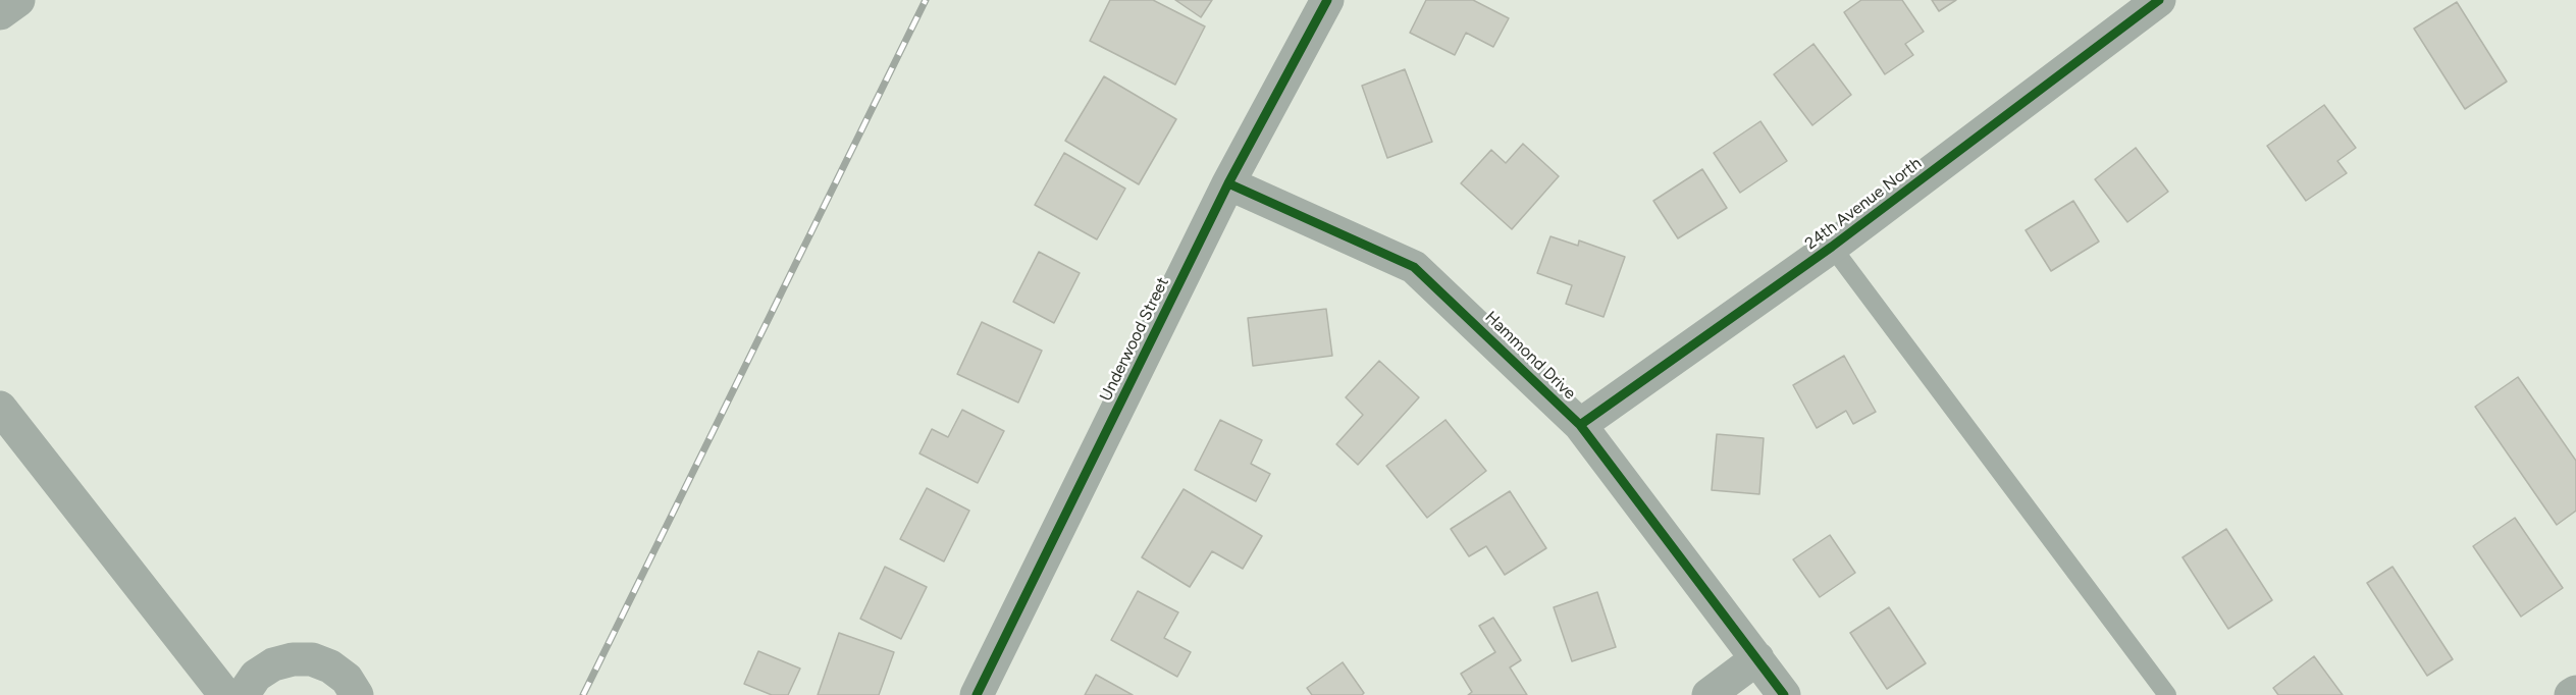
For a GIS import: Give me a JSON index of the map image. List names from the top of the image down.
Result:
{
  "streets": {
    "street": ["24th Avenue North", "Underwood Street", "Hammond Drive"]
  },
  "crossings": [
    ["24th Avenue North", "Hammond Drive"],
    ["Underwood Street", "Hammond Drive"]
  ]
}
